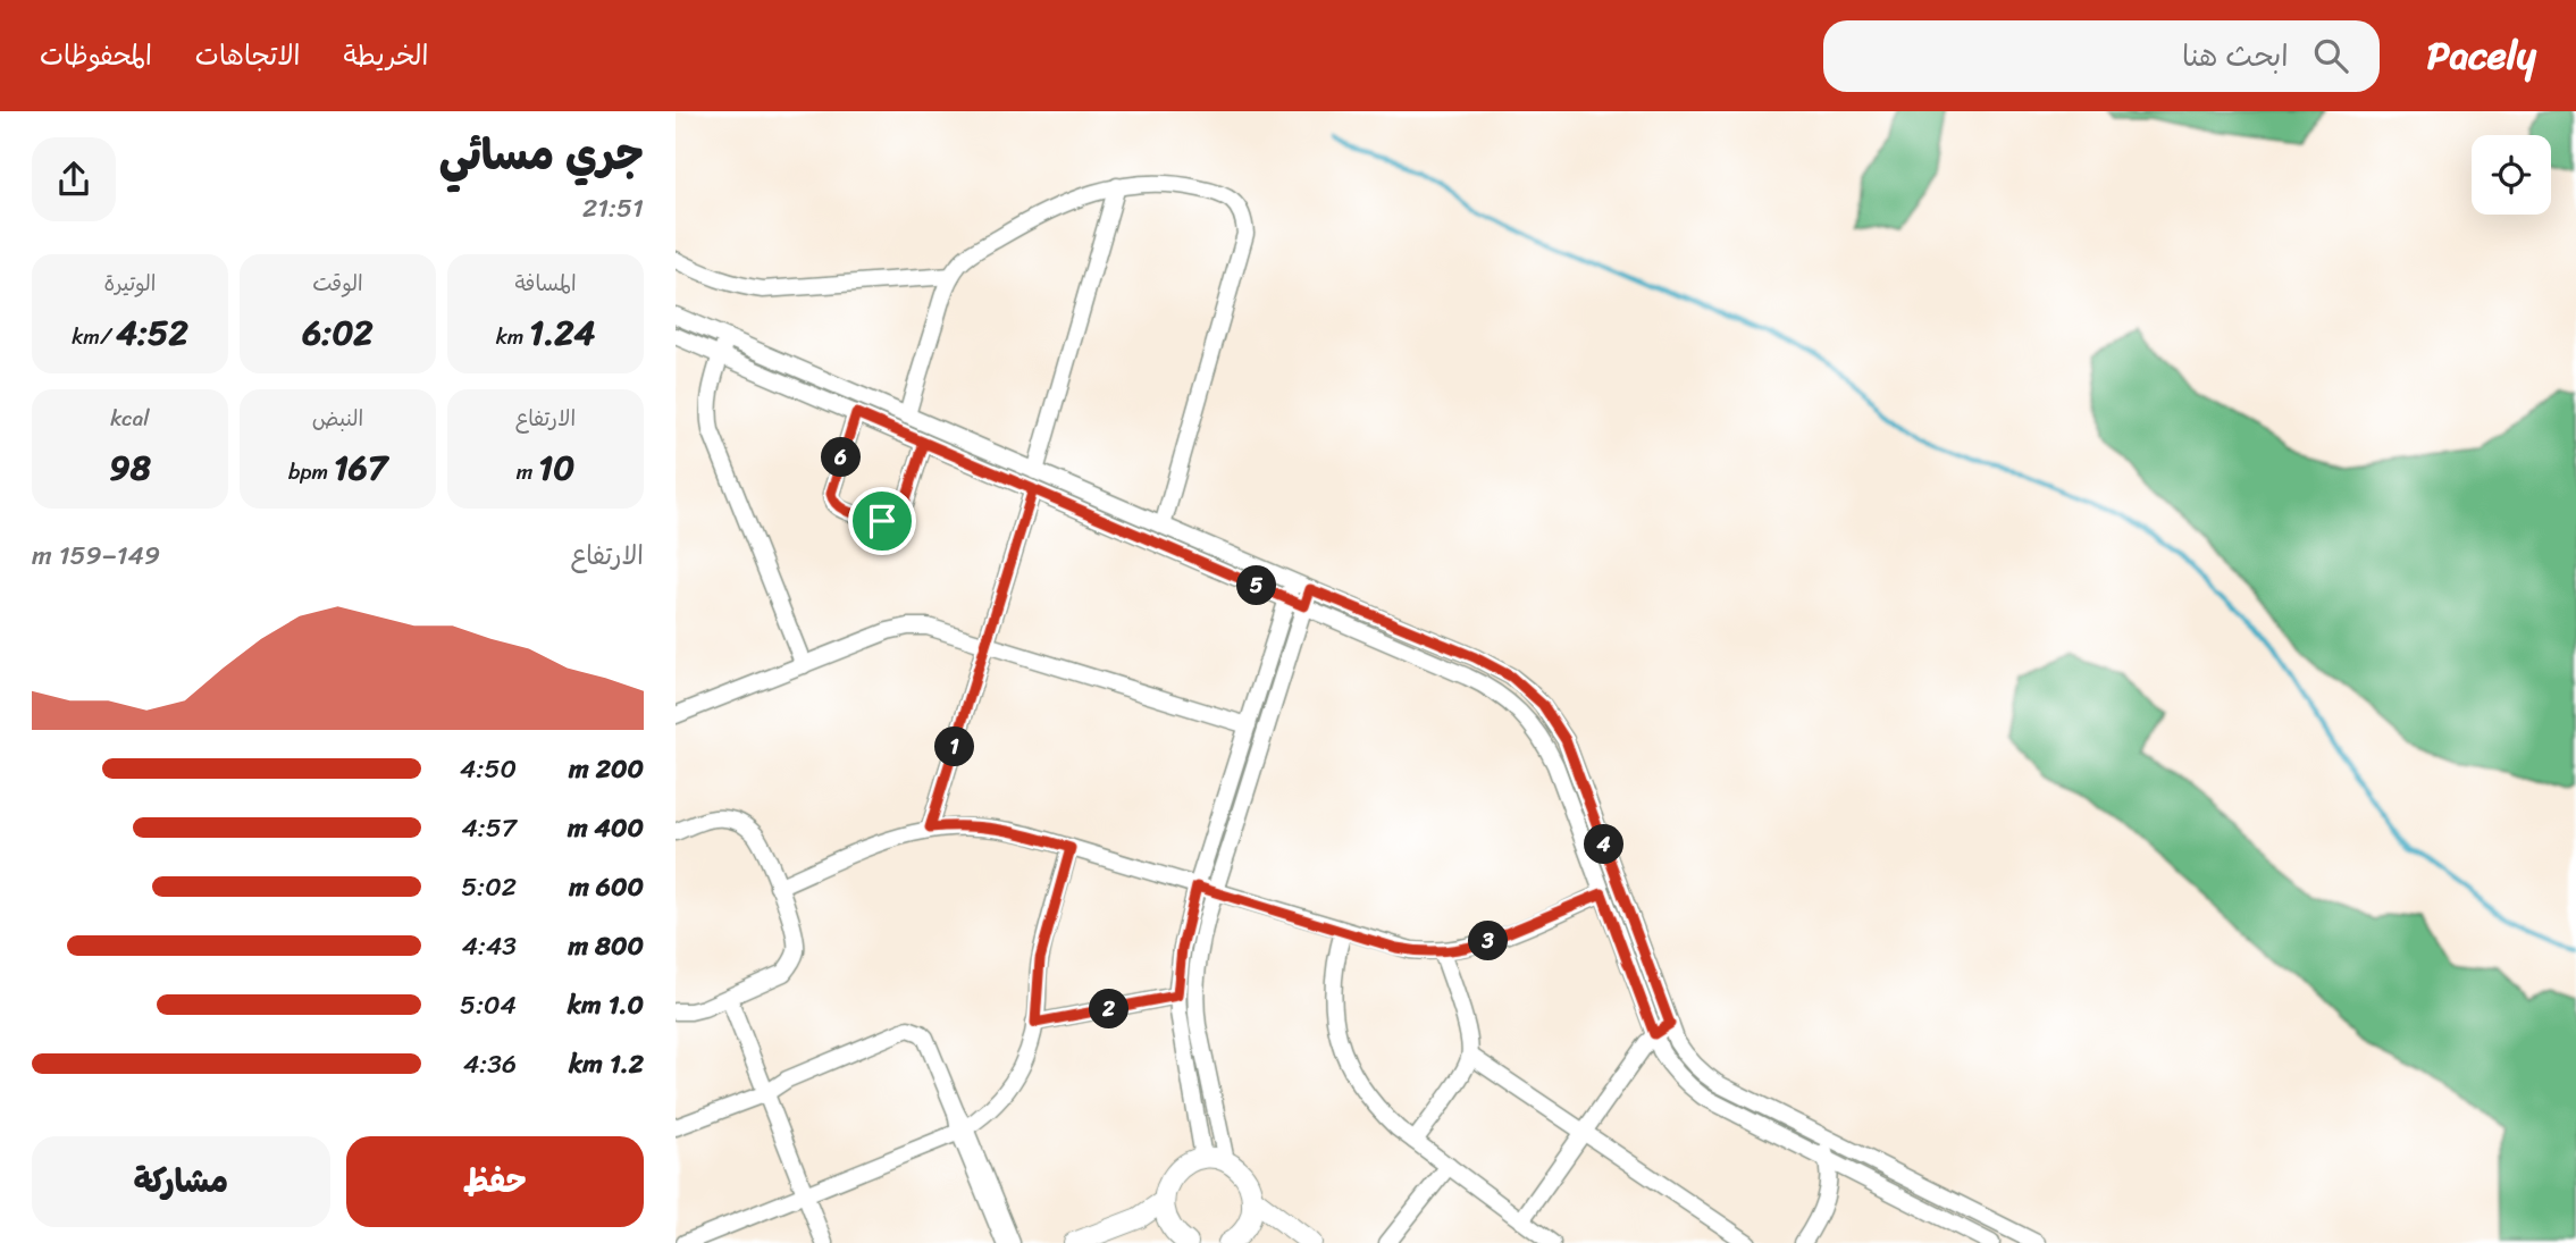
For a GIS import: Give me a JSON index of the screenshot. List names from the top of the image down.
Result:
{
  "page": {
    "header": "Pacely",
    "search": "ابحث هنا",
    "nav": ["الخريطة", "الاتجاهات", "المحفوظات"],
    "heading": ["جري مسائي", "21:51"],
    "stats": [
      ["المسافة", "1.24 km"],
      ["الوقت", "6:02"],
      ["الوتيرة", "4:52 /km"],
      ["الارتفاع", "10 m"],
      ["النبض", "167 bpm"],
      ["kcal", "98"]
    ],
    "pins": [
      "6",
      "5",
      "1",
      "4",
      "3",
      "2"
    ],
    "chart": ["الارتفاع", "149–159 m"],
    "list": [
      {
        "name": "200 m",
        "note": "4:50"
      },
      {
        "name": "400 m",
        "note": "4:57"
      },
      {
        "name": "600 m",
        "note": "5:02"
      },
      {
        "name": "800 m",
        "note": "4:43"
      },
      {
        "name": "1.0 km",
        "note": "5:04"
      },
      {
        "name": "1.2 km",
        "note": "4:36"
      }
    ],
    "buttons": ["حفظ", "مشاركة"]
  }
}
